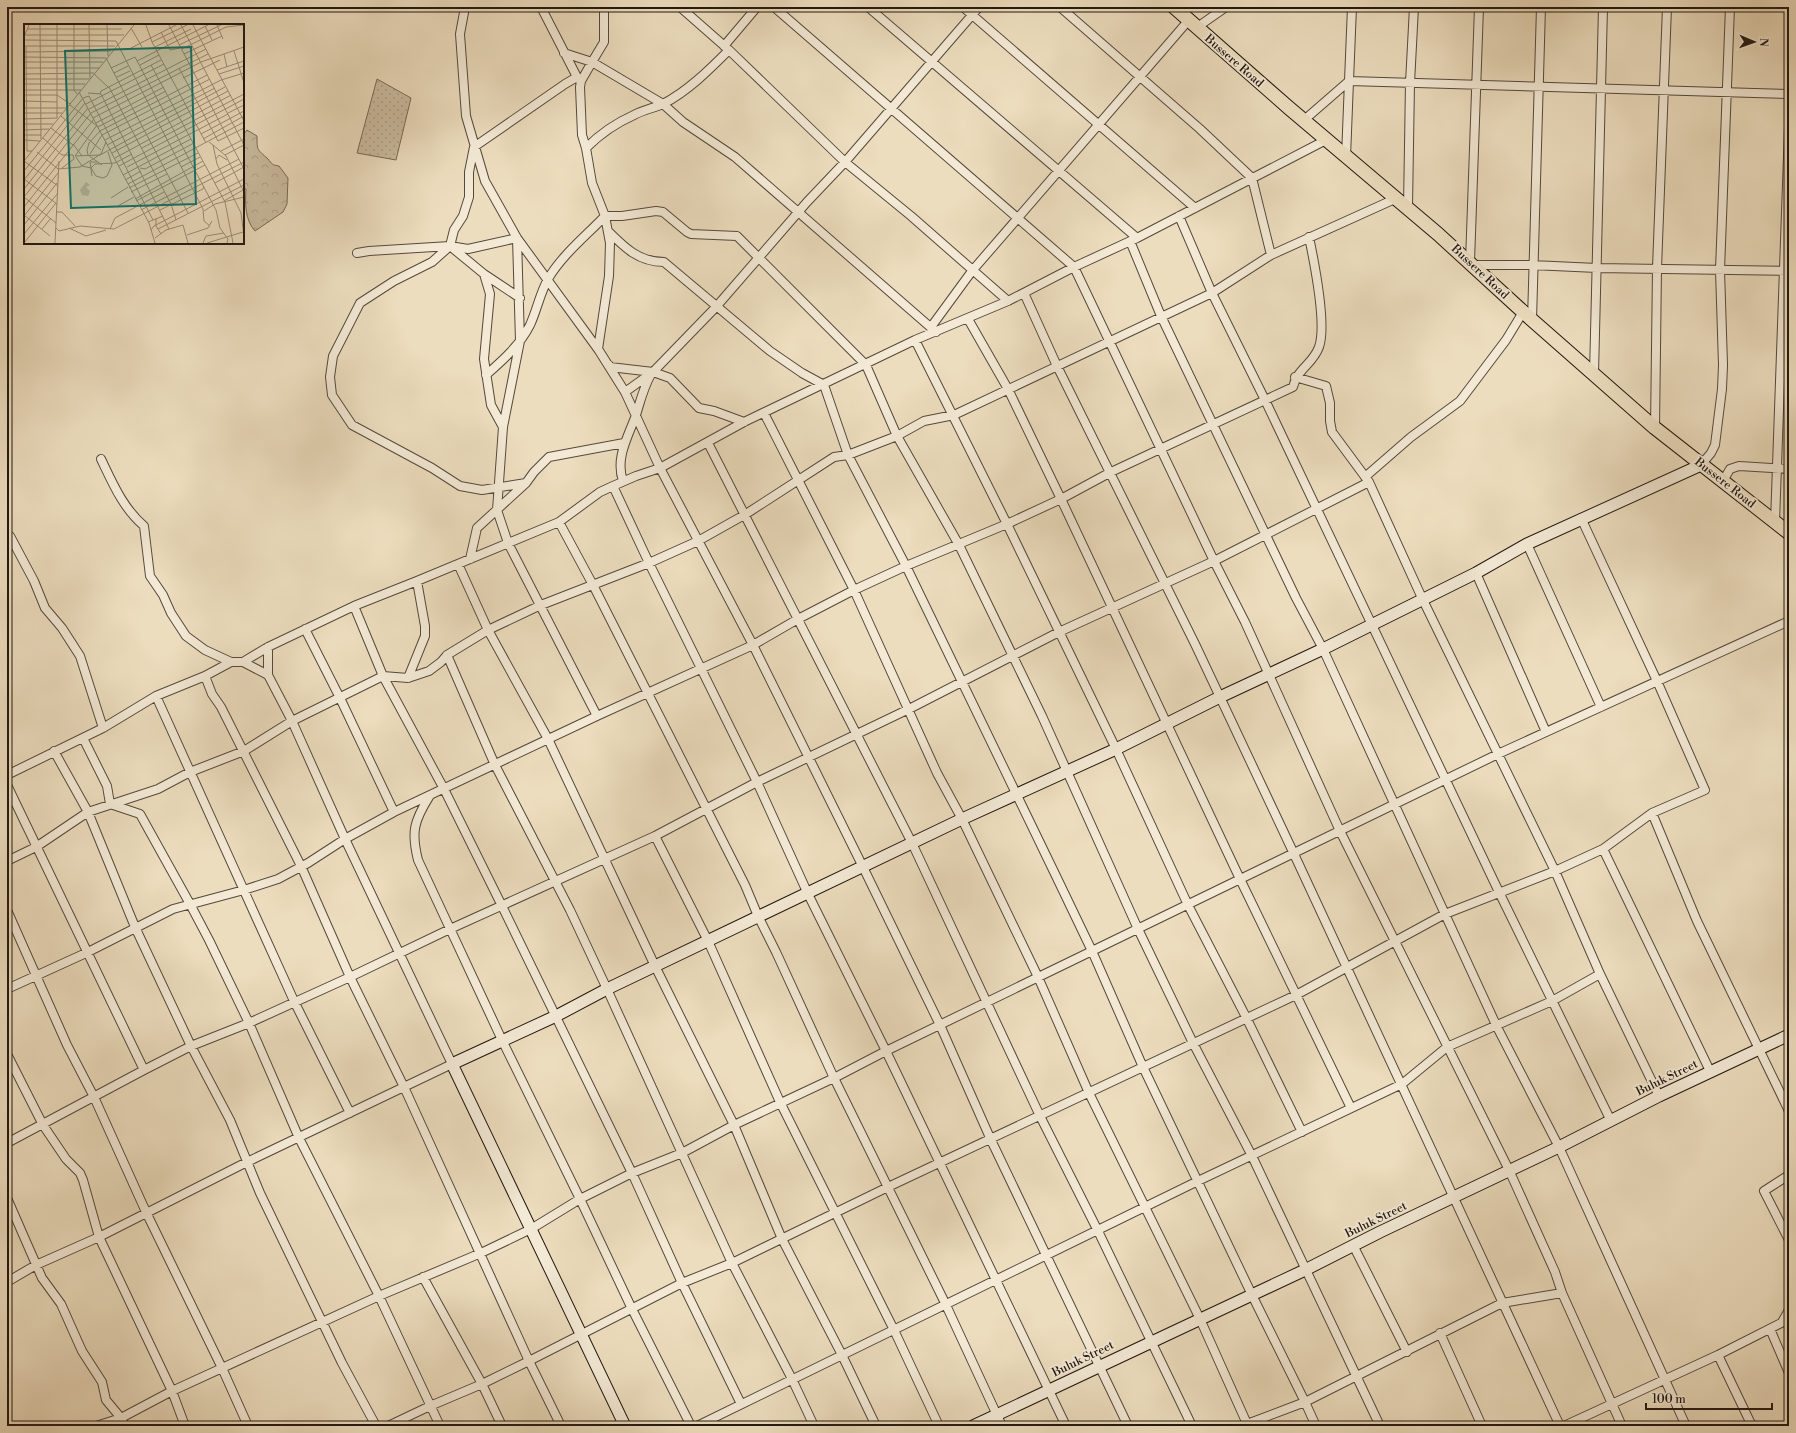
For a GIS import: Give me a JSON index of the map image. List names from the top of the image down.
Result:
{
  "streets": {
    "main road": ["Bussere Road"],
    "street": ["Buluk Street"]
  },
  "scale_bar": "100 m",
  "north": "right"
}
